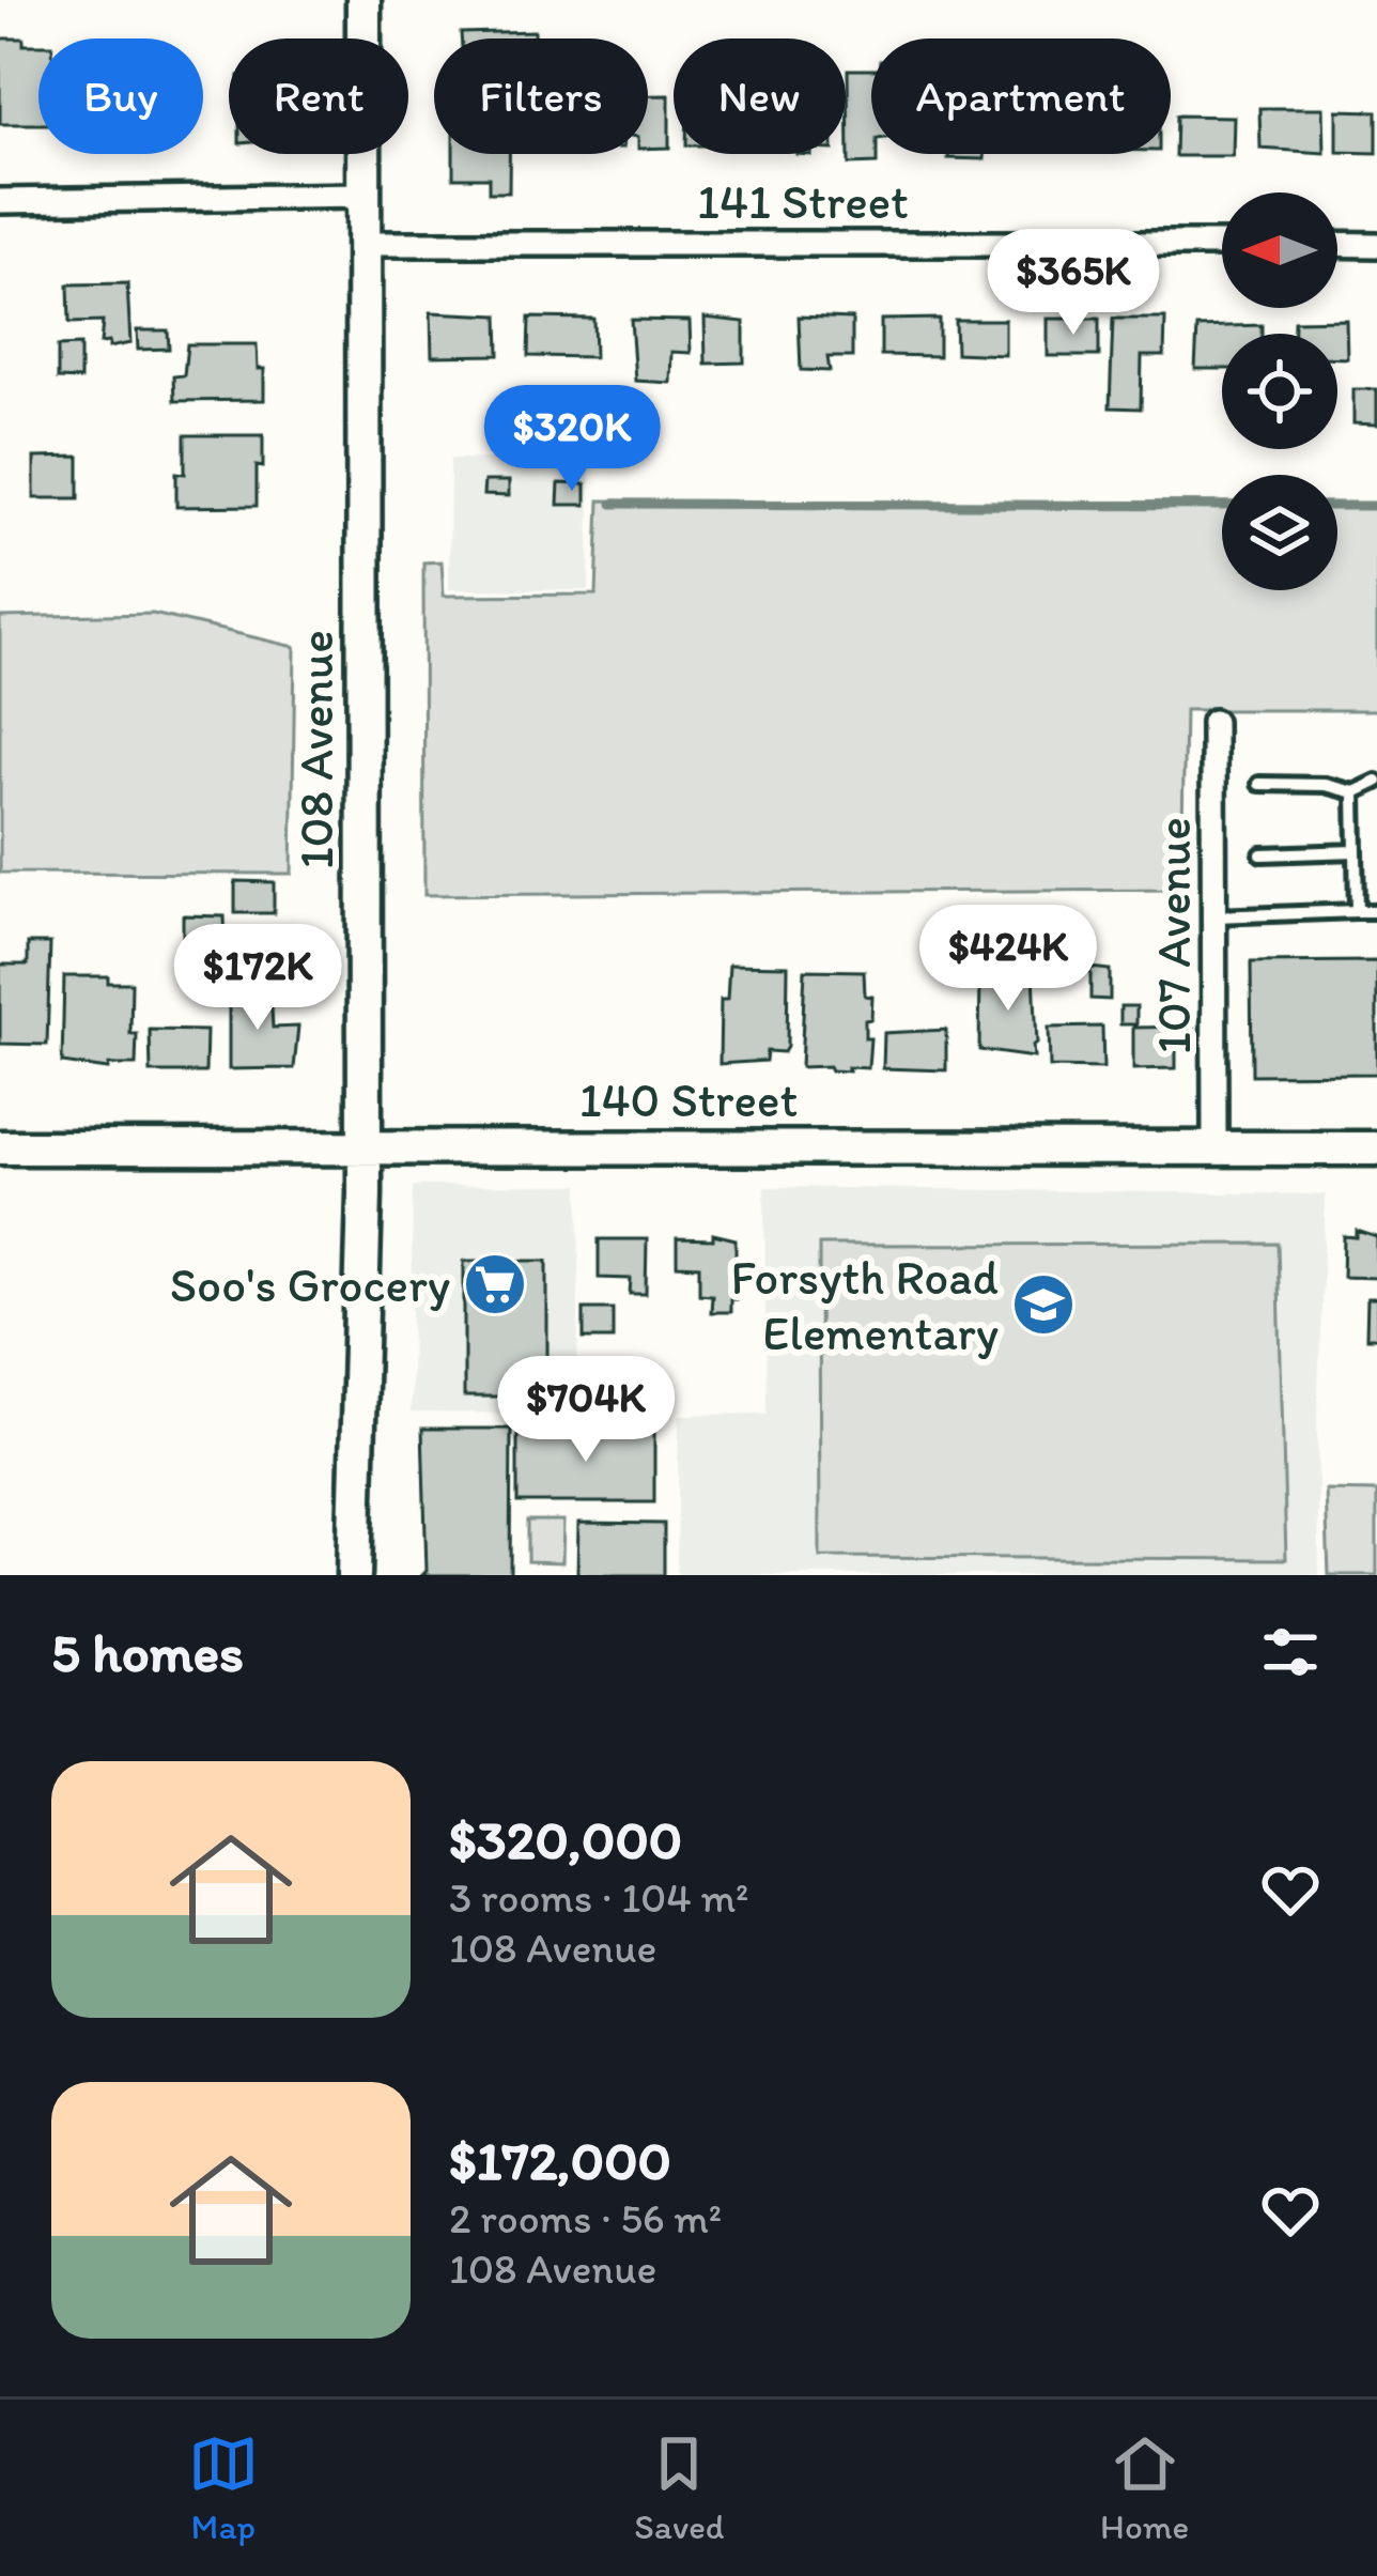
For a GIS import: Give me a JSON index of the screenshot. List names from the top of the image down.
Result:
{
  "streets": {
    "main road": ["108 Avenue", "140 Street"],
    "street": ["141 Street", "107 Avenue"]
  },
  "crossings": [
    ["141 Street", "108 Avenue"],
    ["108 Avenue", "140 Street"],
    ["107 Avenue", "140 Street"]
  ],
  "places": {
    "supermarket": ["Soo's Grocery"],
    "school or university": ["Forsyth Road Elementary"]
  },
  "north": "left",
  "page": {
    "chip": [
      "Buy",
      "Rent",
      "Filters",
      "New",
      "Apartment"
    ],
    "price": [
      "$365K",
      "$320K",
      "$424K",
      "$172K",
      "$704K"
    ],
    "heading": "5 homes",
    "list": [
      {
        "name": "$320,000",
        "note": "3 rooms · 104 m² · 108 Avenue"
      },
      {
        "name": "$172,000",
        "note": "2 rooms · 56 m² · 108 Avenue"
      }
    ],
    "tabs": ["Map", "Saved", "Home"]
  }
}
